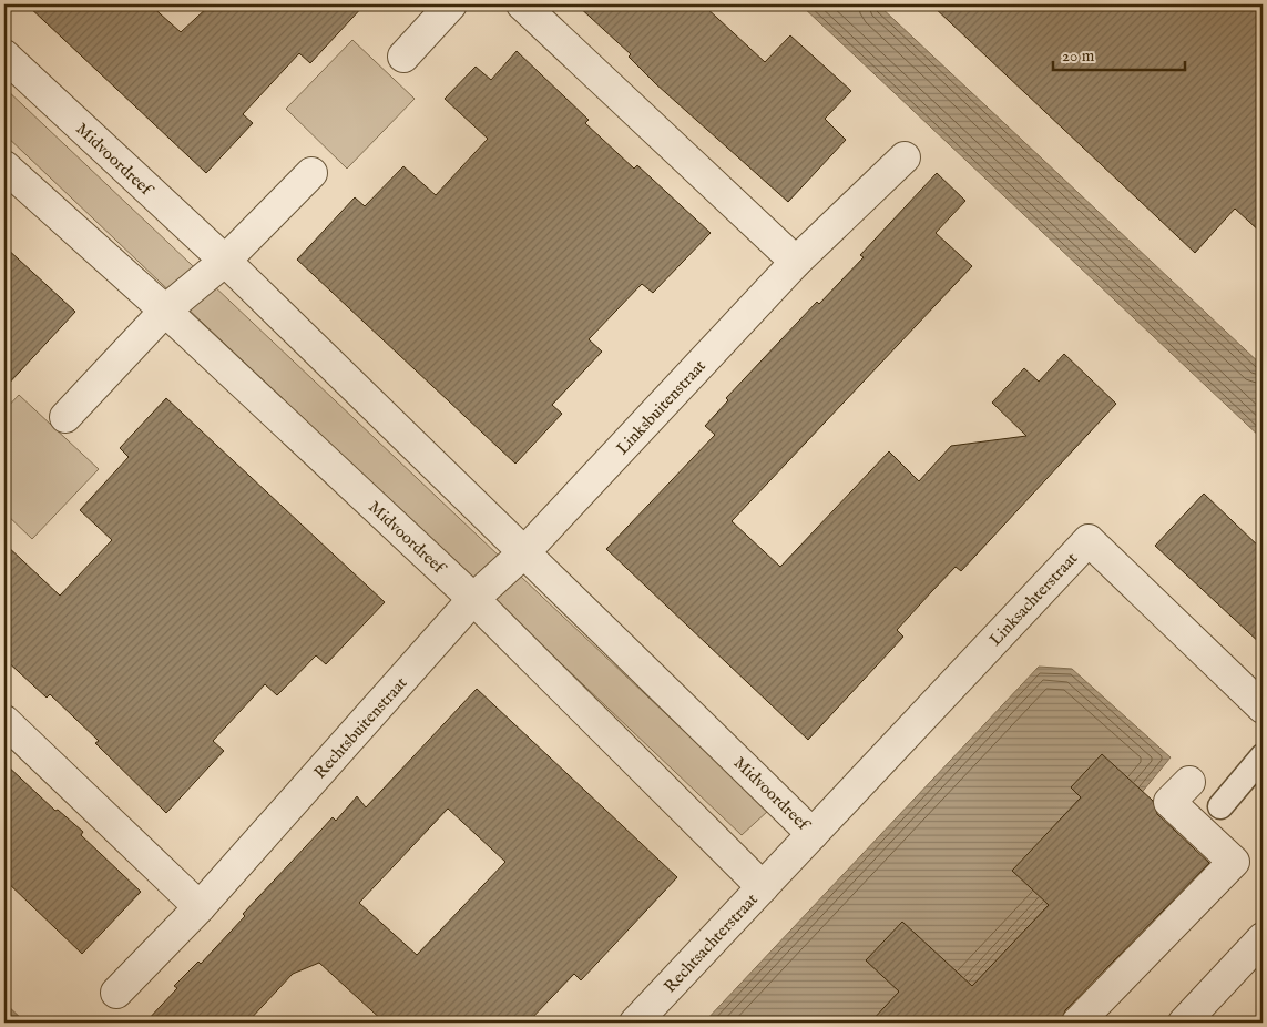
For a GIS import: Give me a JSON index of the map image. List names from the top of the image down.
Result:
{
  "streets": {
    "street": [
      "Midvoordreef",
      "Linksbuitenstraat",
      "Linksachterstraat",
      "Rechtsbuitenstraat",
      "Rechtsachterstraat"
    ]
  },
  "crossings": [
    ["Midvoordreef", "Linksbuitenstraat"],
    ["Midvoordreef", "Linksachterstraat"],
    ["Midvoordreef", "Rechtsbuitenstraat"],
    ["Midvoordreef", "Rechtsachterstraat"],
    ["Linksbuitenstraat", "Rechtsbuitenstraat"]
  ],
  "scale_bar": "20 m"
}
